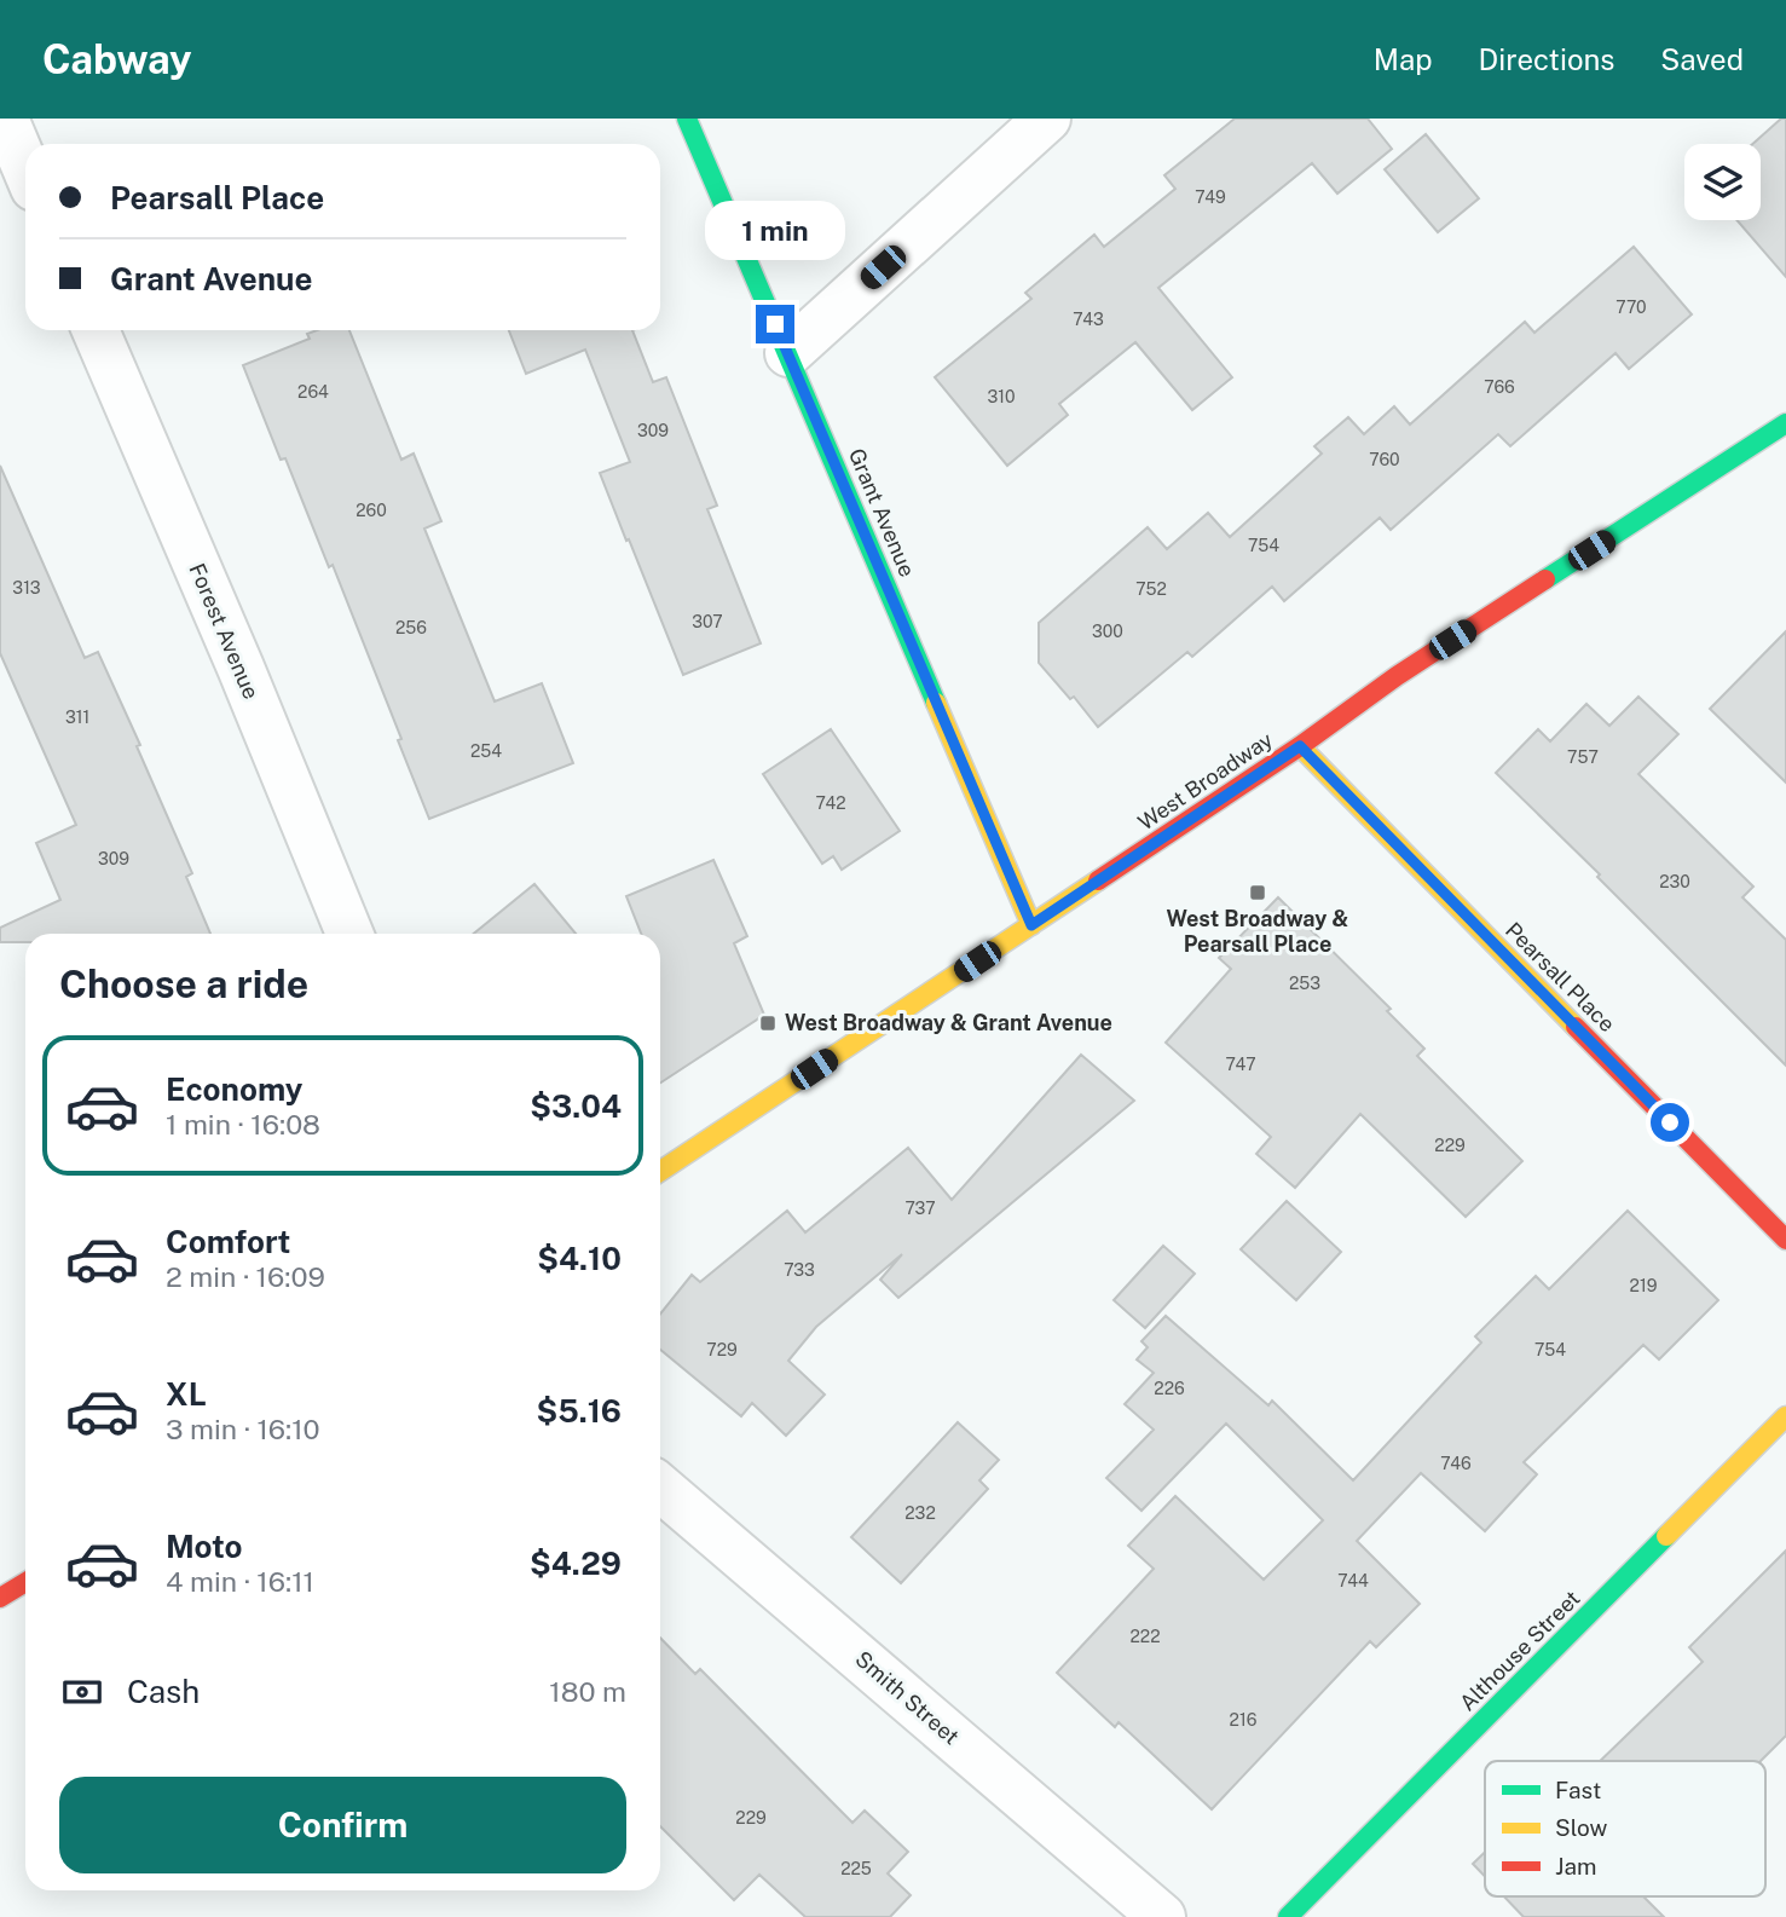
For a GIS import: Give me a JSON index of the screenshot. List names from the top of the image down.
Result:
{
  "streets": {
    "street": [
      "Grant Avenue",
      "Forest Avenue",
      "West Broadway",
      "Pearsall Place",
      "Althouse Street",
      "Smith Street"
    ]
  },
  "crossings": [
    ["Grant Avenue", "West Broadway"],
    ["West Broadway", "Pearsall Place"]
  ],
  "places": {
    "transit": ["West Broadway & Pearsall Place", "West Broadway & Grant Avenue"]
  },
  "house_numbers": [
    "749",
    "770",
    "743",
    "766",
    "264",
    "310",
    "309",
    "760",
    "260",
    "754",
    "313",
    "752",
    "307",
    "256",
    "300",
    "311",
    "254",
    "757",
    "742",
    "309",
    "230",
    "253",
    "747",
    "229",
    "737",
    "733",
    "219",
    "729",
    "754",
    "226",
    "746",
    "232",
    "744",
    "222",
    "216",
    "229",
    "225"
  ],
  "legend": ["Fast", "Slow", "Jam"],
  "page": {
    "header": "Cabway",
    "nav": ["Map", "Directions", "Saved"],
    "banner": ["Pearsall Place", "Grant Avenue"],
    "bubble": "1 min",
    "heading": "Choose a ride",
    "list": [
      {
        "name": "Economy",
        "note": "1 min · 16:08",
        "value": "$3.04"
      },
      {
        "name": "Comfort",
        "note": "2 min · 16:09",
        "value": "$4.10"
      },
      {
        "name": "XL",
        "note": "3 min · 16:10",
        "value": "$5.16"
      },
      {
        "name": "Moto",
        "note": "4 min · 16:11",
        "value": "$4.29"
      }
    ],
    "pay": ["Cash", "180 m"],
    "buttons": "Confirm"
  }
}
